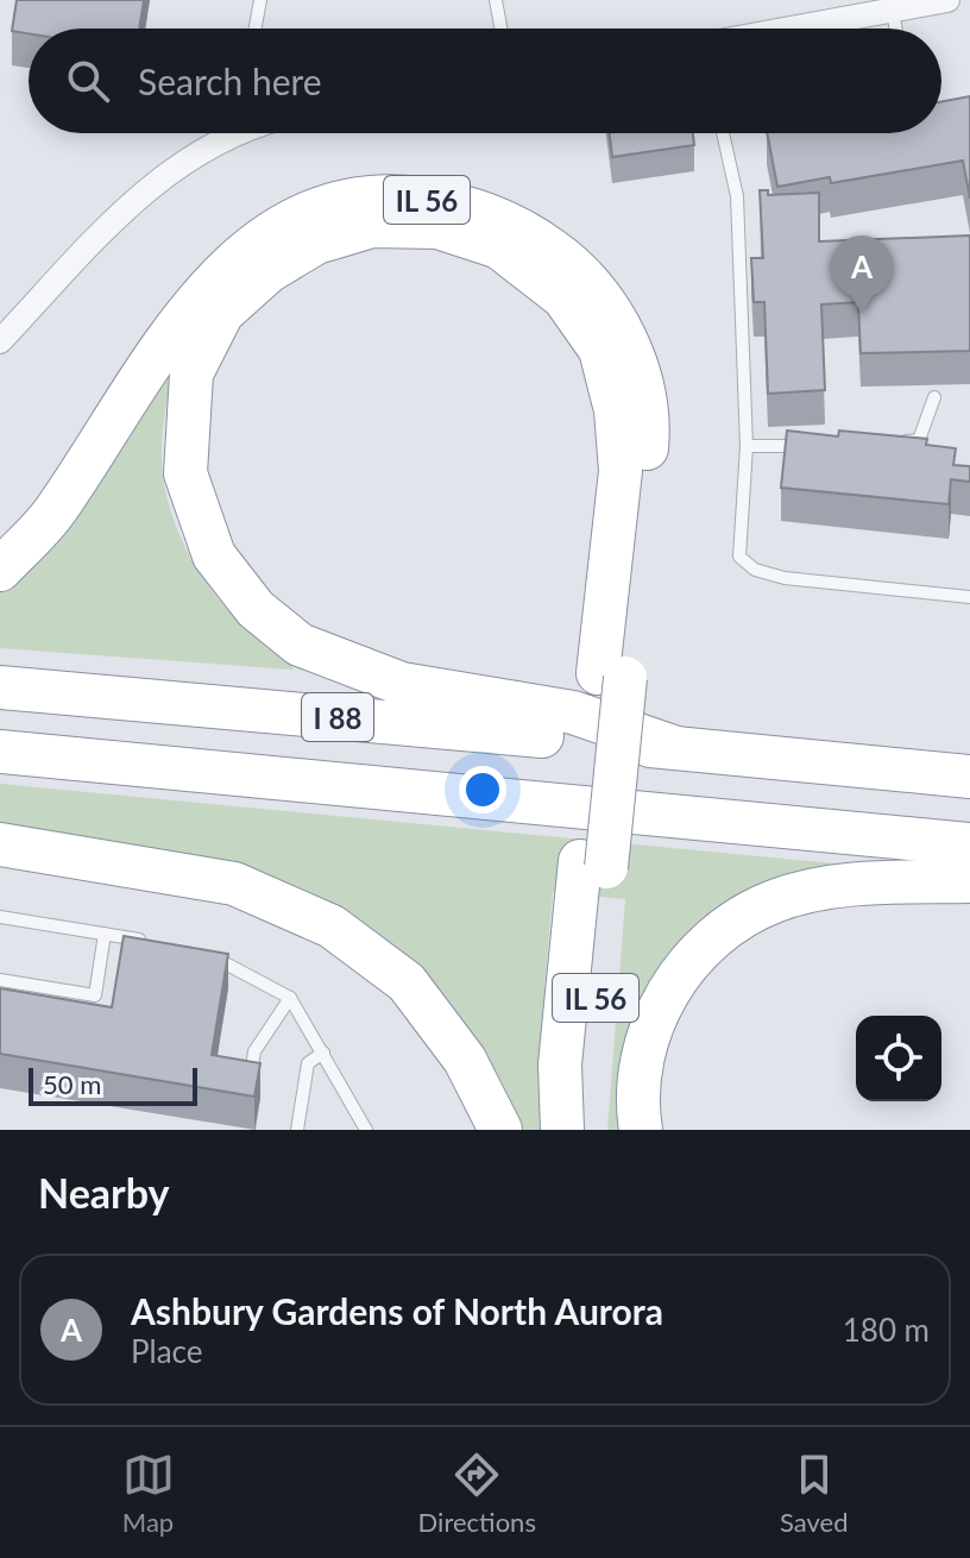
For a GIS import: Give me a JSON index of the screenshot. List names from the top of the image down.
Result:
{
  "streets": {
    "highway": ["IL 56", "I 88"]
  },
  "scale_bar": "50 m",
  "page": {
    "search": "Search here",
    "pins": "A",
    "scale": "50 m",
    "heading": "Nearby",
    "list": [
      {
        "mark": "A",
        "name": "Ashbury Gardens of North Aurora",
        "note": "Place",
        "value": "180 m"
      }
    ],
    "nav": ["Map", "Directions", "Saved"]
  }
}
